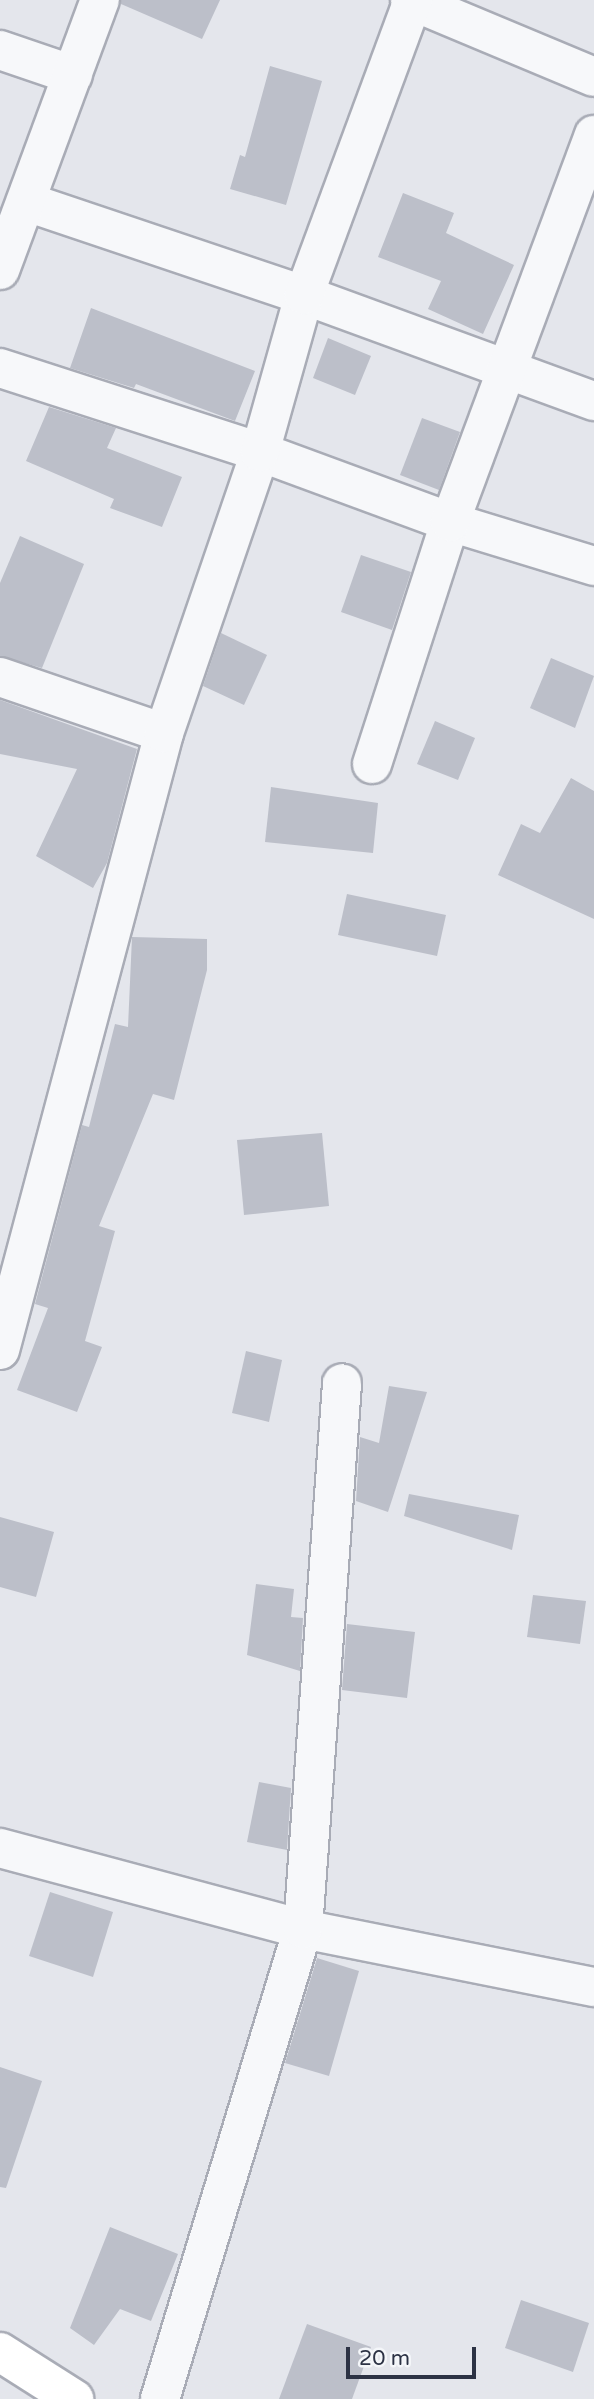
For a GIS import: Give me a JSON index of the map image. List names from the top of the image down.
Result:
{
  "scale_bar": "20 m"
}
